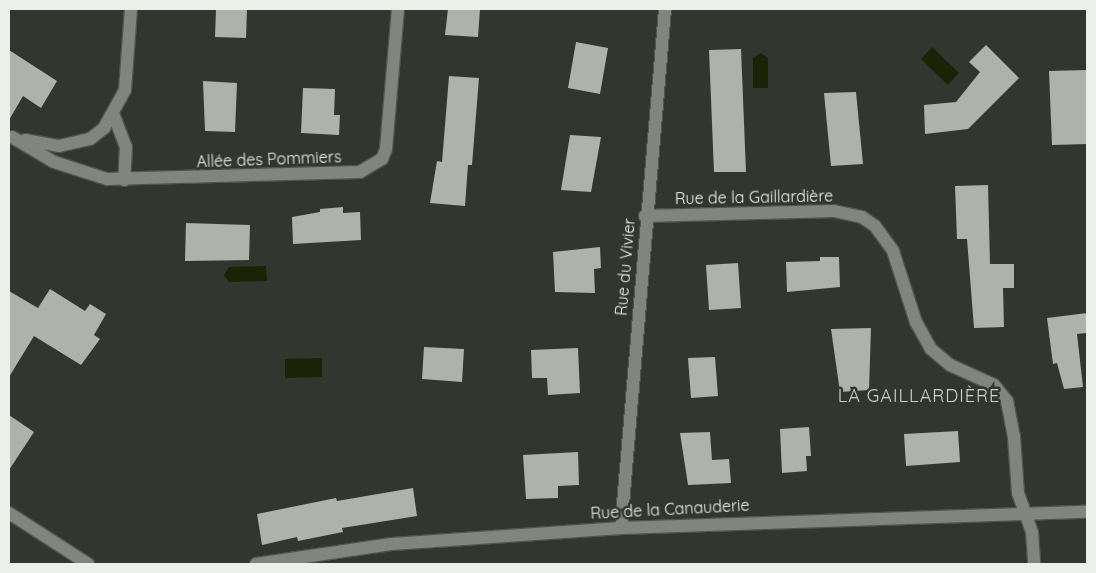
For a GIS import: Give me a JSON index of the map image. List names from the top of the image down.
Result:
{
  "streets": {
    "street": [
      "Allée des Pommiers",
      "Rue de la Gaillardière",
      "Rue du Vivier",
      "Rue de la Canauderie"
    ]
  },
  "crossings": [
    ["Rue de la Gaillardière", "Rue du Vivier"],
    ["Rue de la Gaillardière", "Rue de la Canauderie"],
    ["Rue du Vivier", "Rue de la Canauderie"]
  ],
  "districts": ["LA GAILLARDIÈRE"]
}
